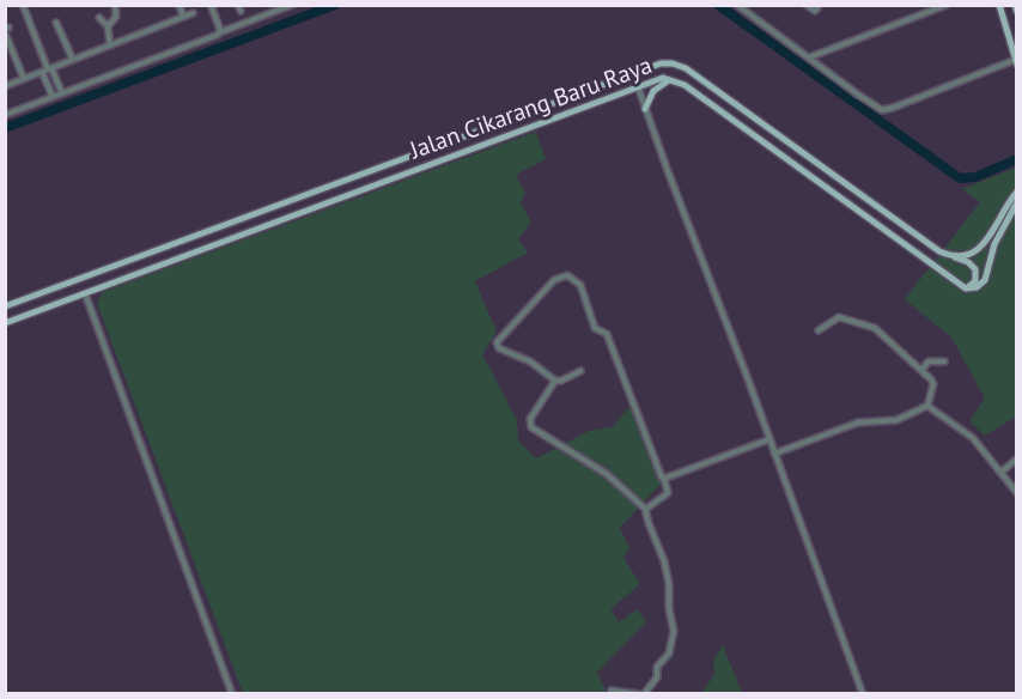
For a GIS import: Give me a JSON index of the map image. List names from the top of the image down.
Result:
{
  "streets": {
    "main road": ["Jalan Cikarang Baru Raya"]
  }
}
